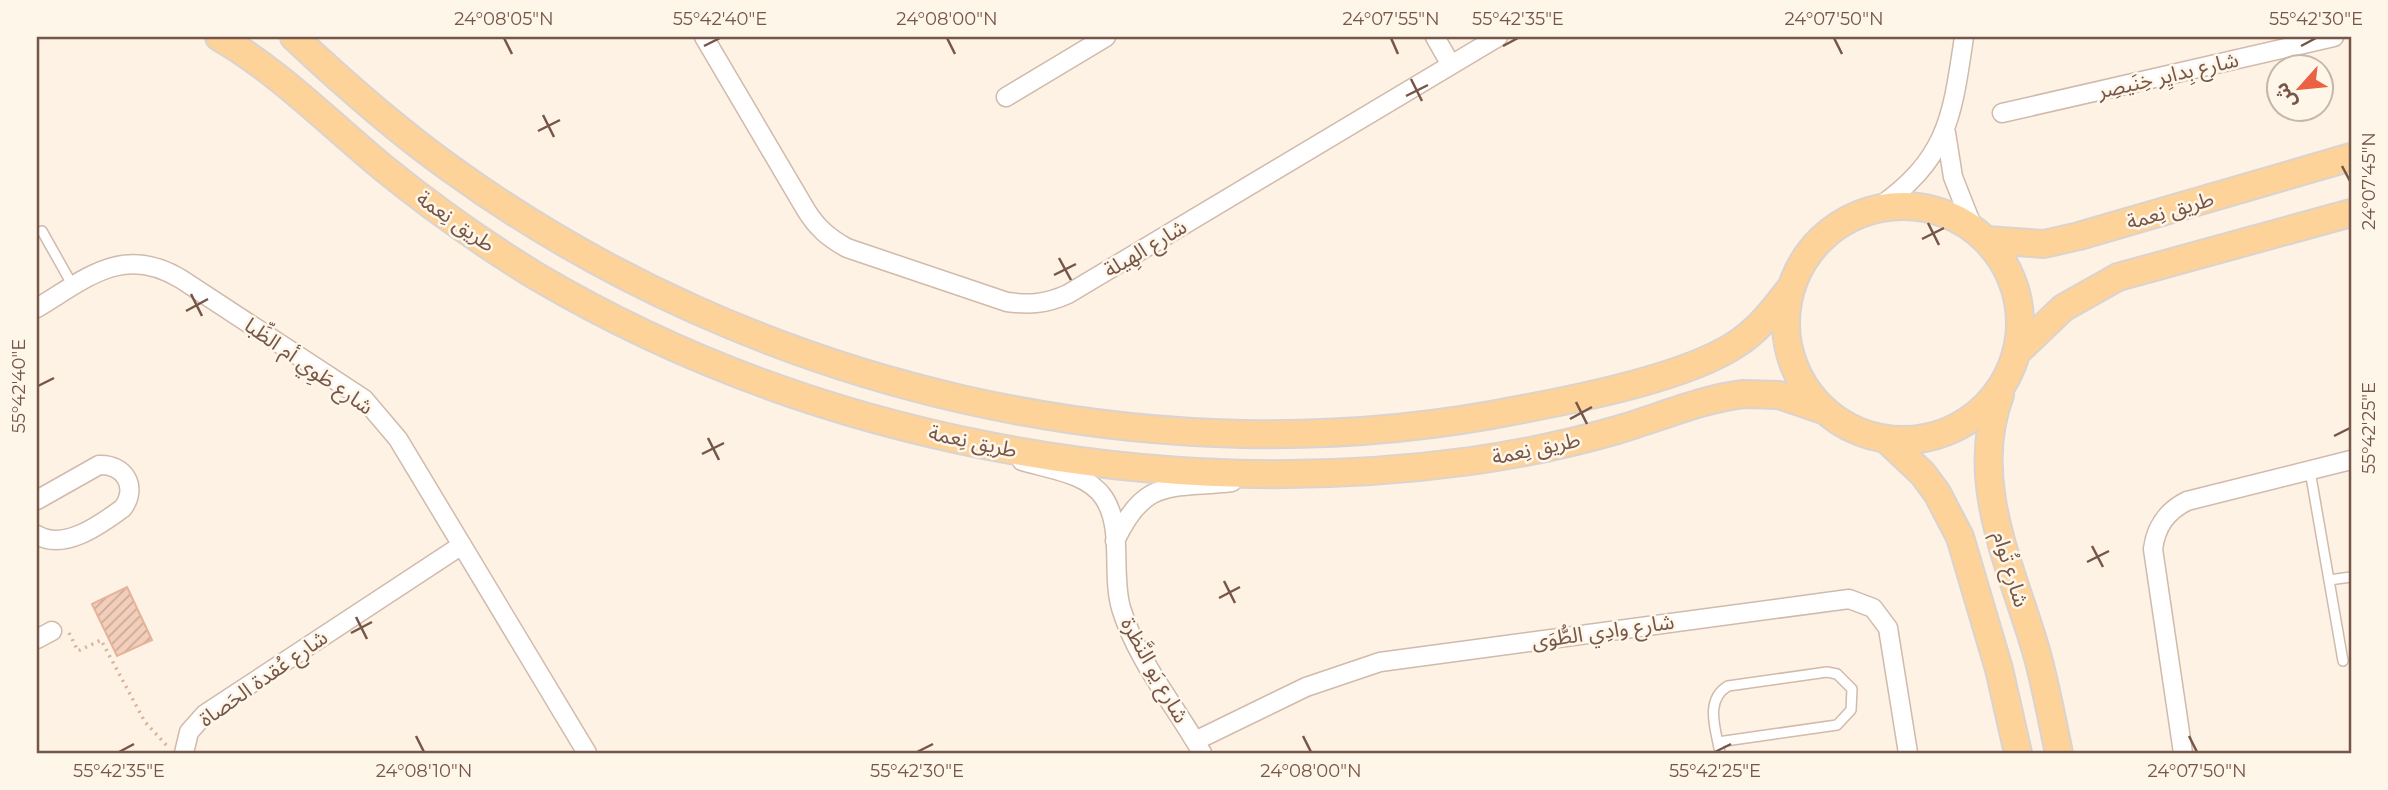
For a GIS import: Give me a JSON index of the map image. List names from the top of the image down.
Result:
{
  "streets": {
    "main road": ["طريق نِعمة", "شارع تُوام"],
    "street": [
      "شارع بِدايِر خِنَيصِر",
      "شارع الهِيلة",
      "شارع طَوِي أم الظِّبا",
      "شارع وادِي الطُّوَى",
      "شارع يَو النَّظرة",
      "شارع عُقدة الحَصاة"
    ]
  },
  "crossings": [
    ["طريق نِعمة", "شارع تُوام"],
    ["طريق نِعمة", "شارع يَو النَّظرة"],
    ["شارع طَوِي أم الظِّبا", "شارع عُقدة الحَصاة"],
    ["شارع وادِي الطُّوَى", "شارع يَو النَّظرة"]
  ],
  "north": "bottom left",
  "coordinates": [
    "24°08'05\"N",
    "55°42'40\"E",
    "24°08'00\"N",
    "24°07'55\"N",
    "55°42'35\"E",
    "24°07'50\"N",
    "55°42'30\"E",
    "24°07'45\"N",
    "55°42'25\"E",
    "24°08'10\"N"
  ]
}
